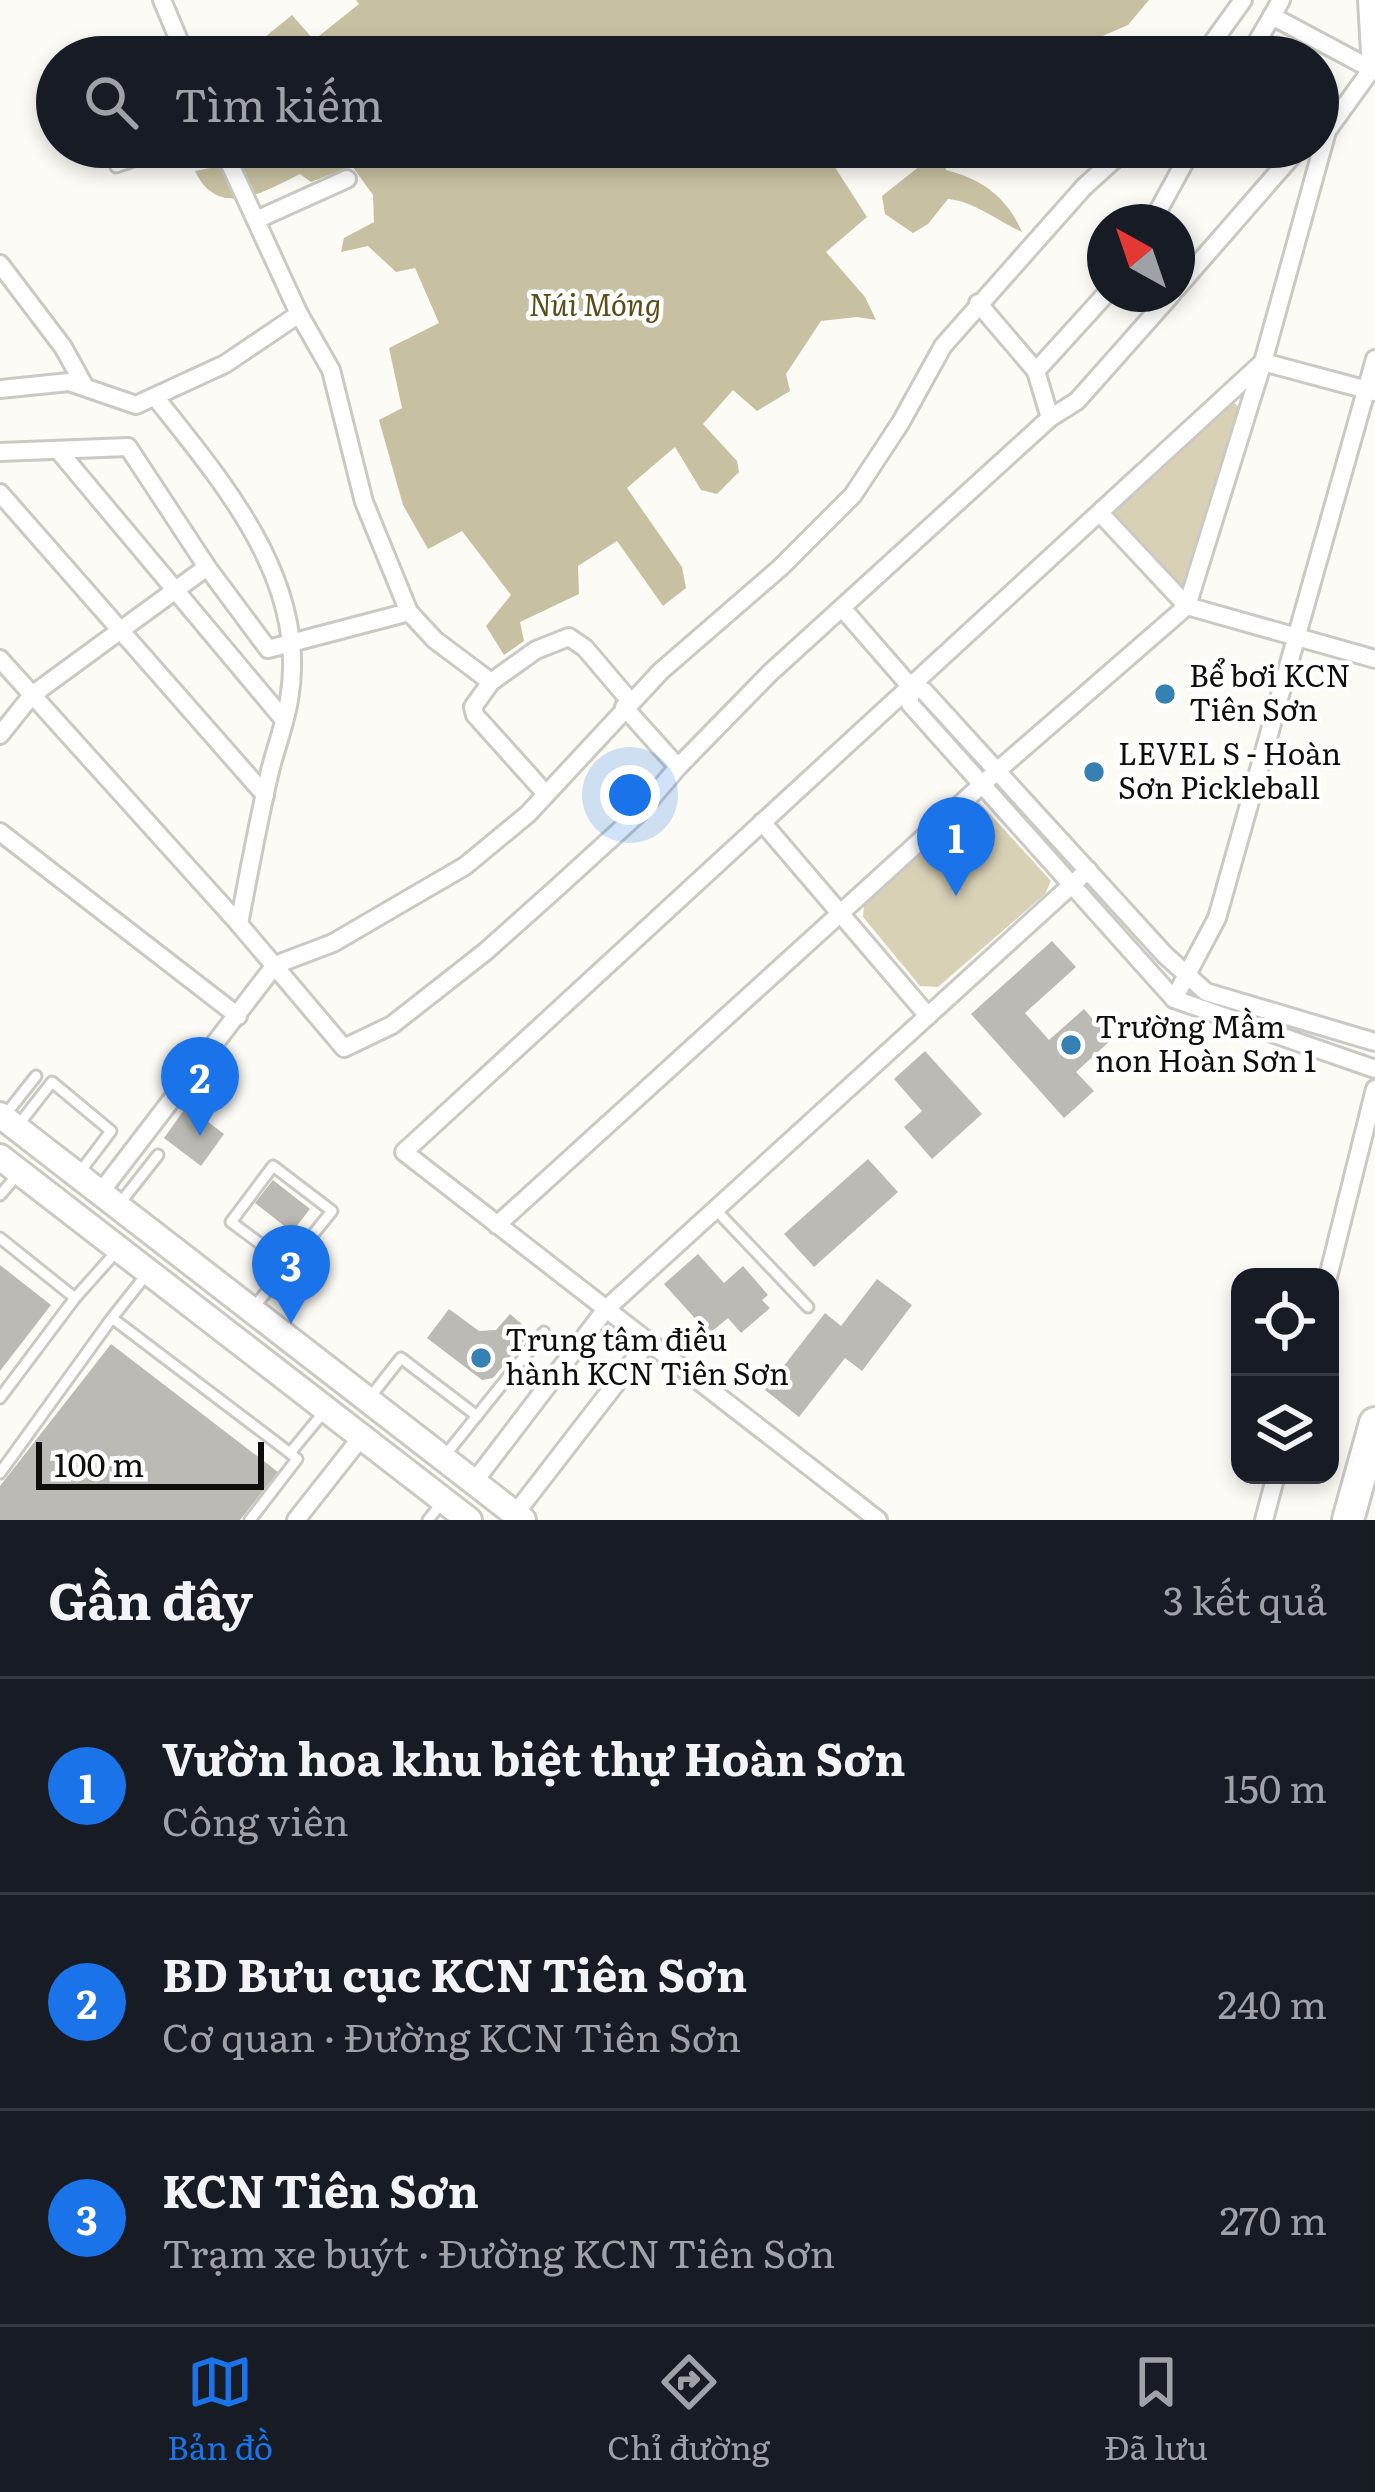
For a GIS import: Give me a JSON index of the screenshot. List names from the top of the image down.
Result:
{
  "parks": ["Núi Móng"],
  "places": [
    "Bể bơi KCN Tiên Sơn",
    "LEVEL S - Hoàn Sơn Pickleball",
    "Trường Mầm non Hoàn Sơn 1",
    "Trung tâm điều hành KCN Tiên Sơn"
  ],
  "scale_bar": "100 m",
  "north": "top left",
  "page": {
    "search": "Tìm kiếm",
    "pins": ["1", "2", "3"],
    "scale": "100 m",
    "heading": ["Gần đây", "3 kết quả"],
    "list": [
      {
        "mark": "1",
        "name": "Vườn hoa khu biệt thự Hoàn Sơn",
        "note": "Công viên",
        "value": "150 m"
      },
      {
        "mark": "2",
        "name": "BD Bưu cục KCN Tiên Sơn",
        "note": "Cơ quan · Đường KCN Tiên Sơn",
        "value": "240 m"
      },
      {
        "mark": "3",
        "name": "KCN Tiên Sơn",
        "note": "Trạm xe buýt · Đường KCN Tiên Sơn",
        "value": "270 m"
      }
    ],
    "nav": ["Bản đồ", "Chỉ đường", "Đã lưu"]
  }
}
